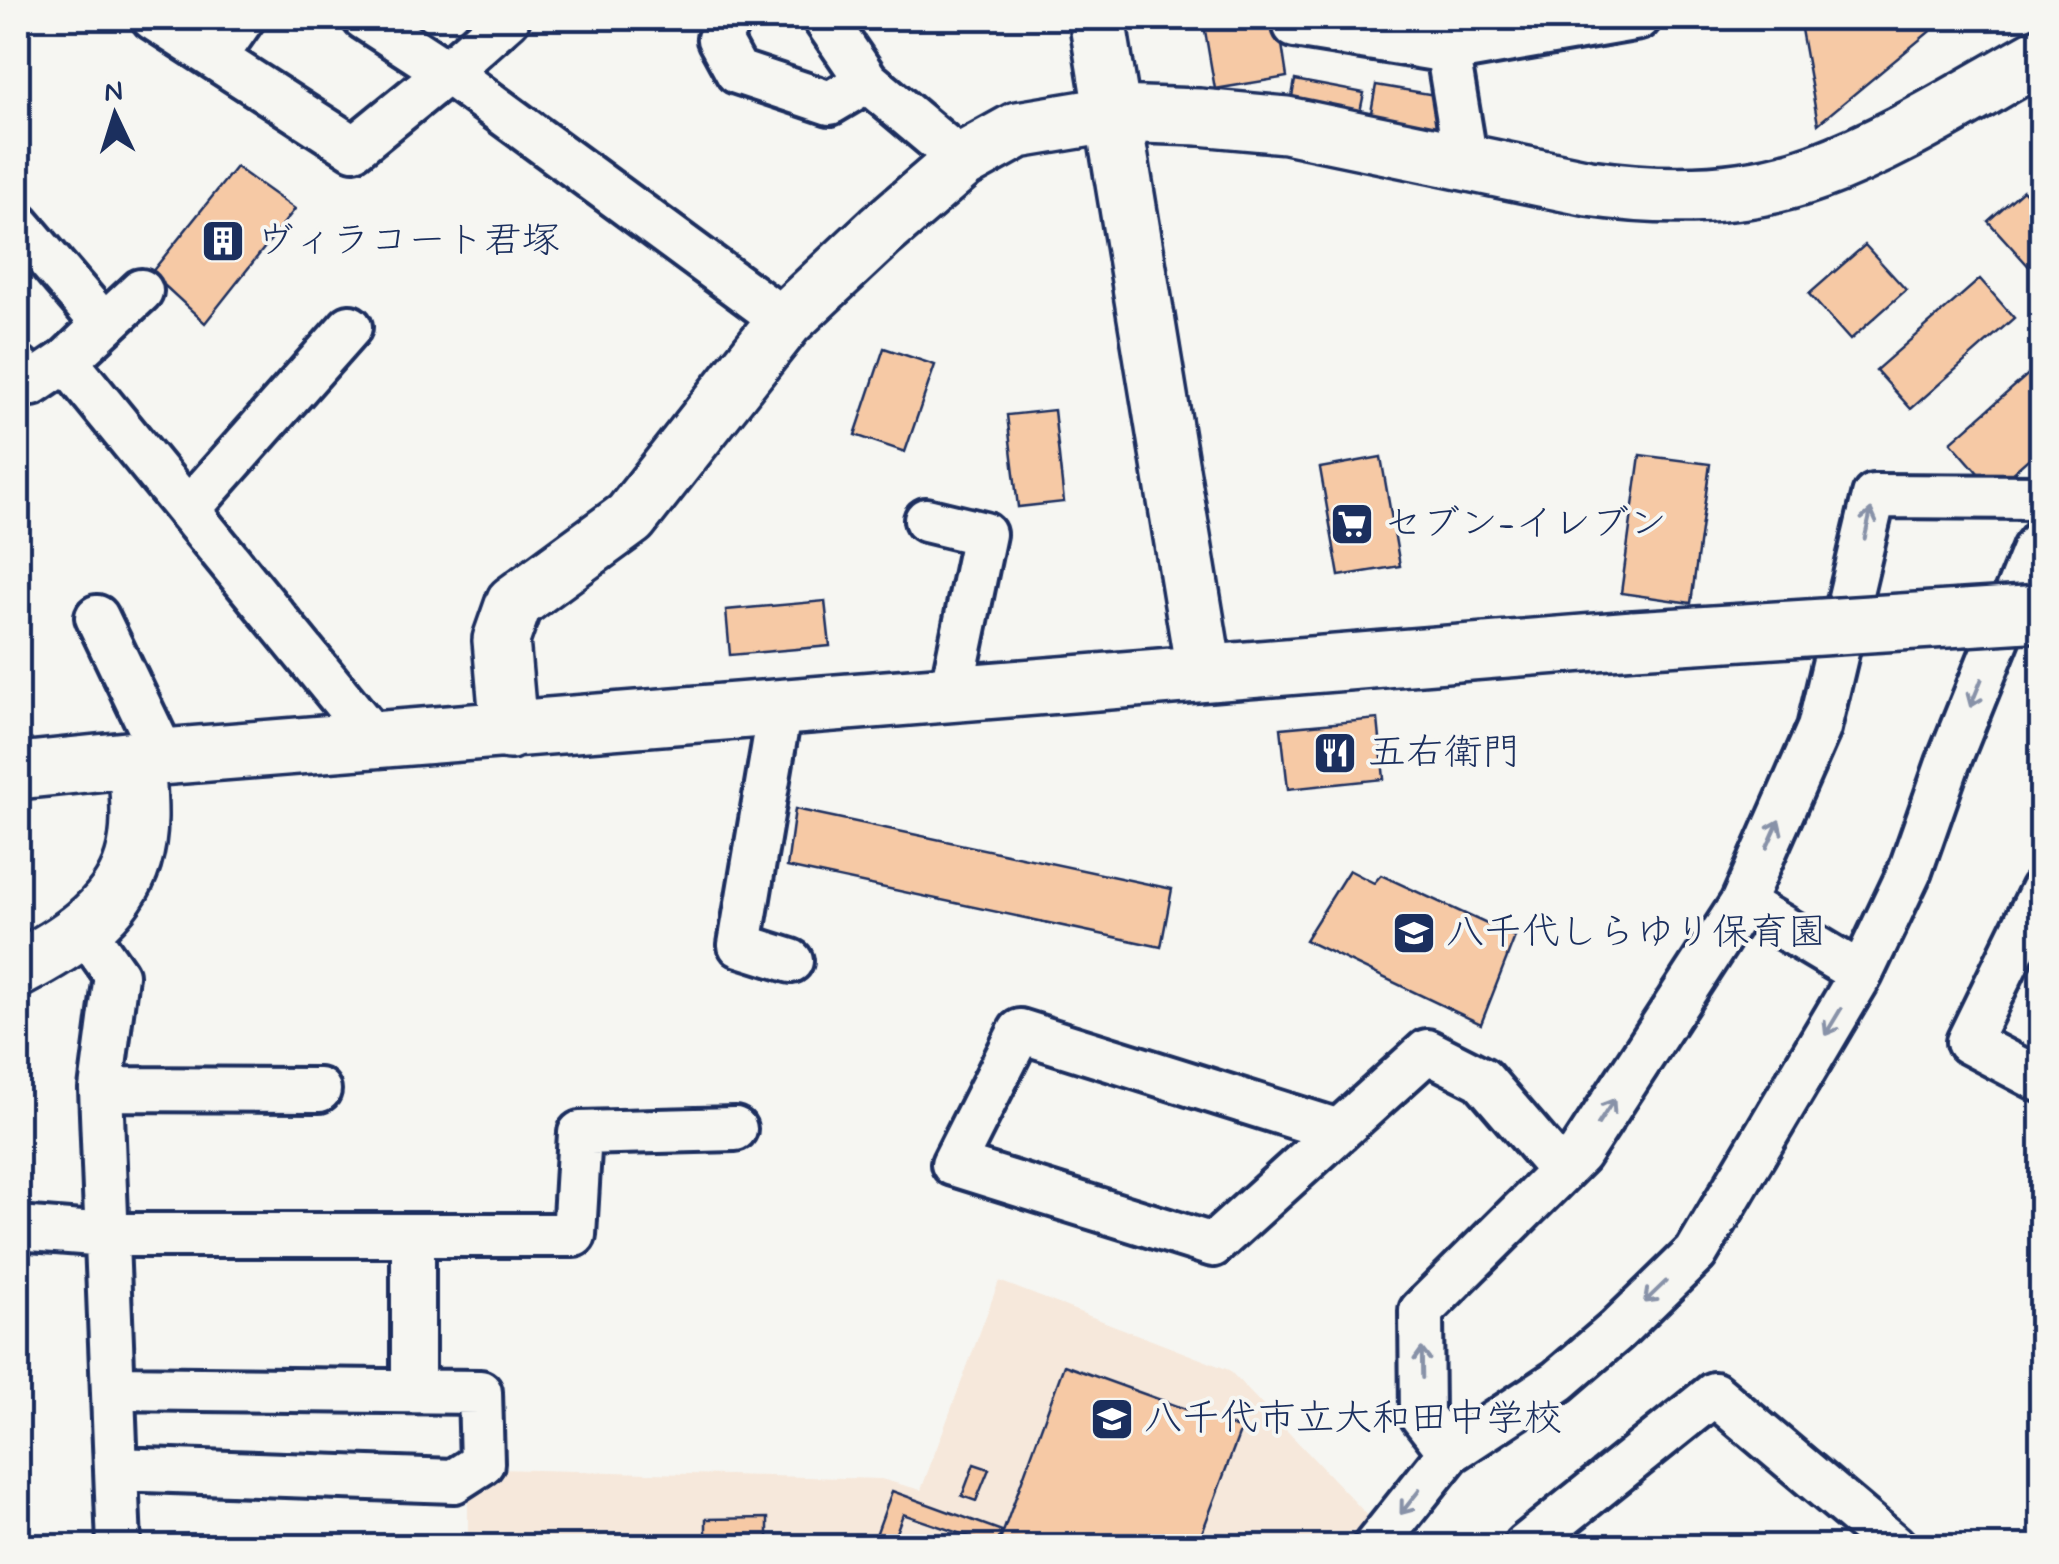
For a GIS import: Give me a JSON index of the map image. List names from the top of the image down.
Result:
{
  "places": {
    "building": ["ヴィラコート君塚"],
    "supermarket": ["セブン-イレブン"],
    "restaurant": ["五右衛門"],
    "school or university": ["八千代しらゆり保育園", "八千代市立大和田中学校"]
  },
  "north": "top"
}
